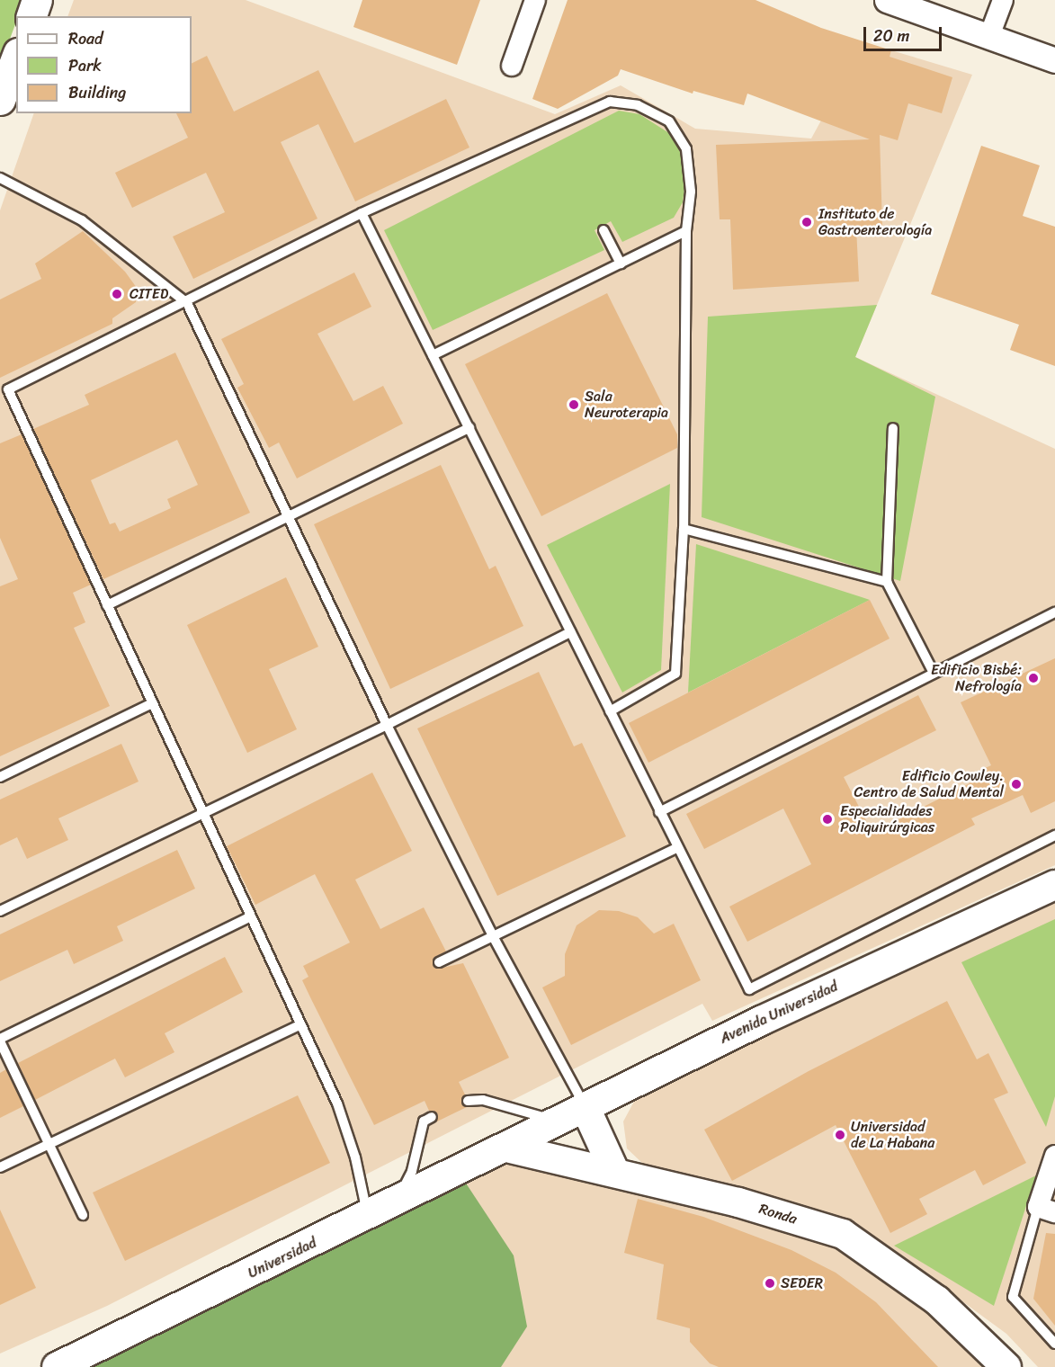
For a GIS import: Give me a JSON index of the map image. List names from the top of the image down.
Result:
{
  "streets": {
    "main road": ["Avenida Universidad", "Ronda", "Universidad"]
  },
  "crossings": [
    ["Avenida Universidad", "Ronda"],
    ["Avenida Universidad", "Universidad"],
    ["Ronda", "Universidad"]
  ],
  "places": [
    "Instituto de Gastroenterología",
    "CITED",
    "Sala Neuroterapia",
    "Edificio Bisbé: Nefrología",
    "Edificio Cowley. Centro de Salud Mental",
    "Especialidades Poliquirúrgicas",
    "Universidad de La Habana",
    "SEDER"
  ],
  "legend": ["Road", "Park", "Building"],
  "scale_bar": "20 m"
}
